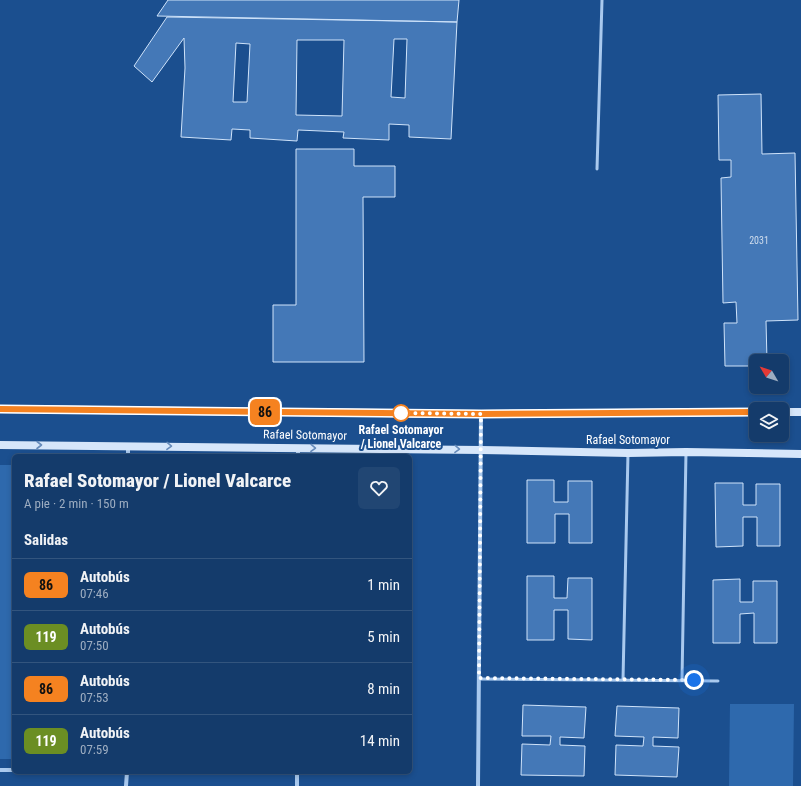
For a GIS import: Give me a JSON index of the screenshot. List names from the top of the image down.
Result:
{
  "streets": {
    "main road": ["Rafael Sotomayor"]
  },
  "places": ["Rafael Sotomayor / Lionel Valcarce"],
  "lines": ["bus line 86"],
  "house_numbers": ["2031"],
  "north": "top left",
  "page": {
    "on_map": "86",
    "heading": [
      ["Rafael Sotomayor / Lionel Valcarce", "A pie · 2 min · 150 m"],
      "Salidas"
    ],
    "list": [
      {
        "mark": "86",
        "name": "Autobús",
        "note": "07:46",
        "value": "1 min"
      },
      {
        "mark": "119",
        "name": "Autobús",
        "note": "07:50",
        "value": "5 min"
      },
      {
        "mark": "86",
        "name": "Autobús",
        "note": "07:53",
        "value": "8 min"
      },
      {
        "mark": "119",
        "name": "Autobús",
        "note": "07:59",
        "value": "14 min"
      }
    ]
  }
}
